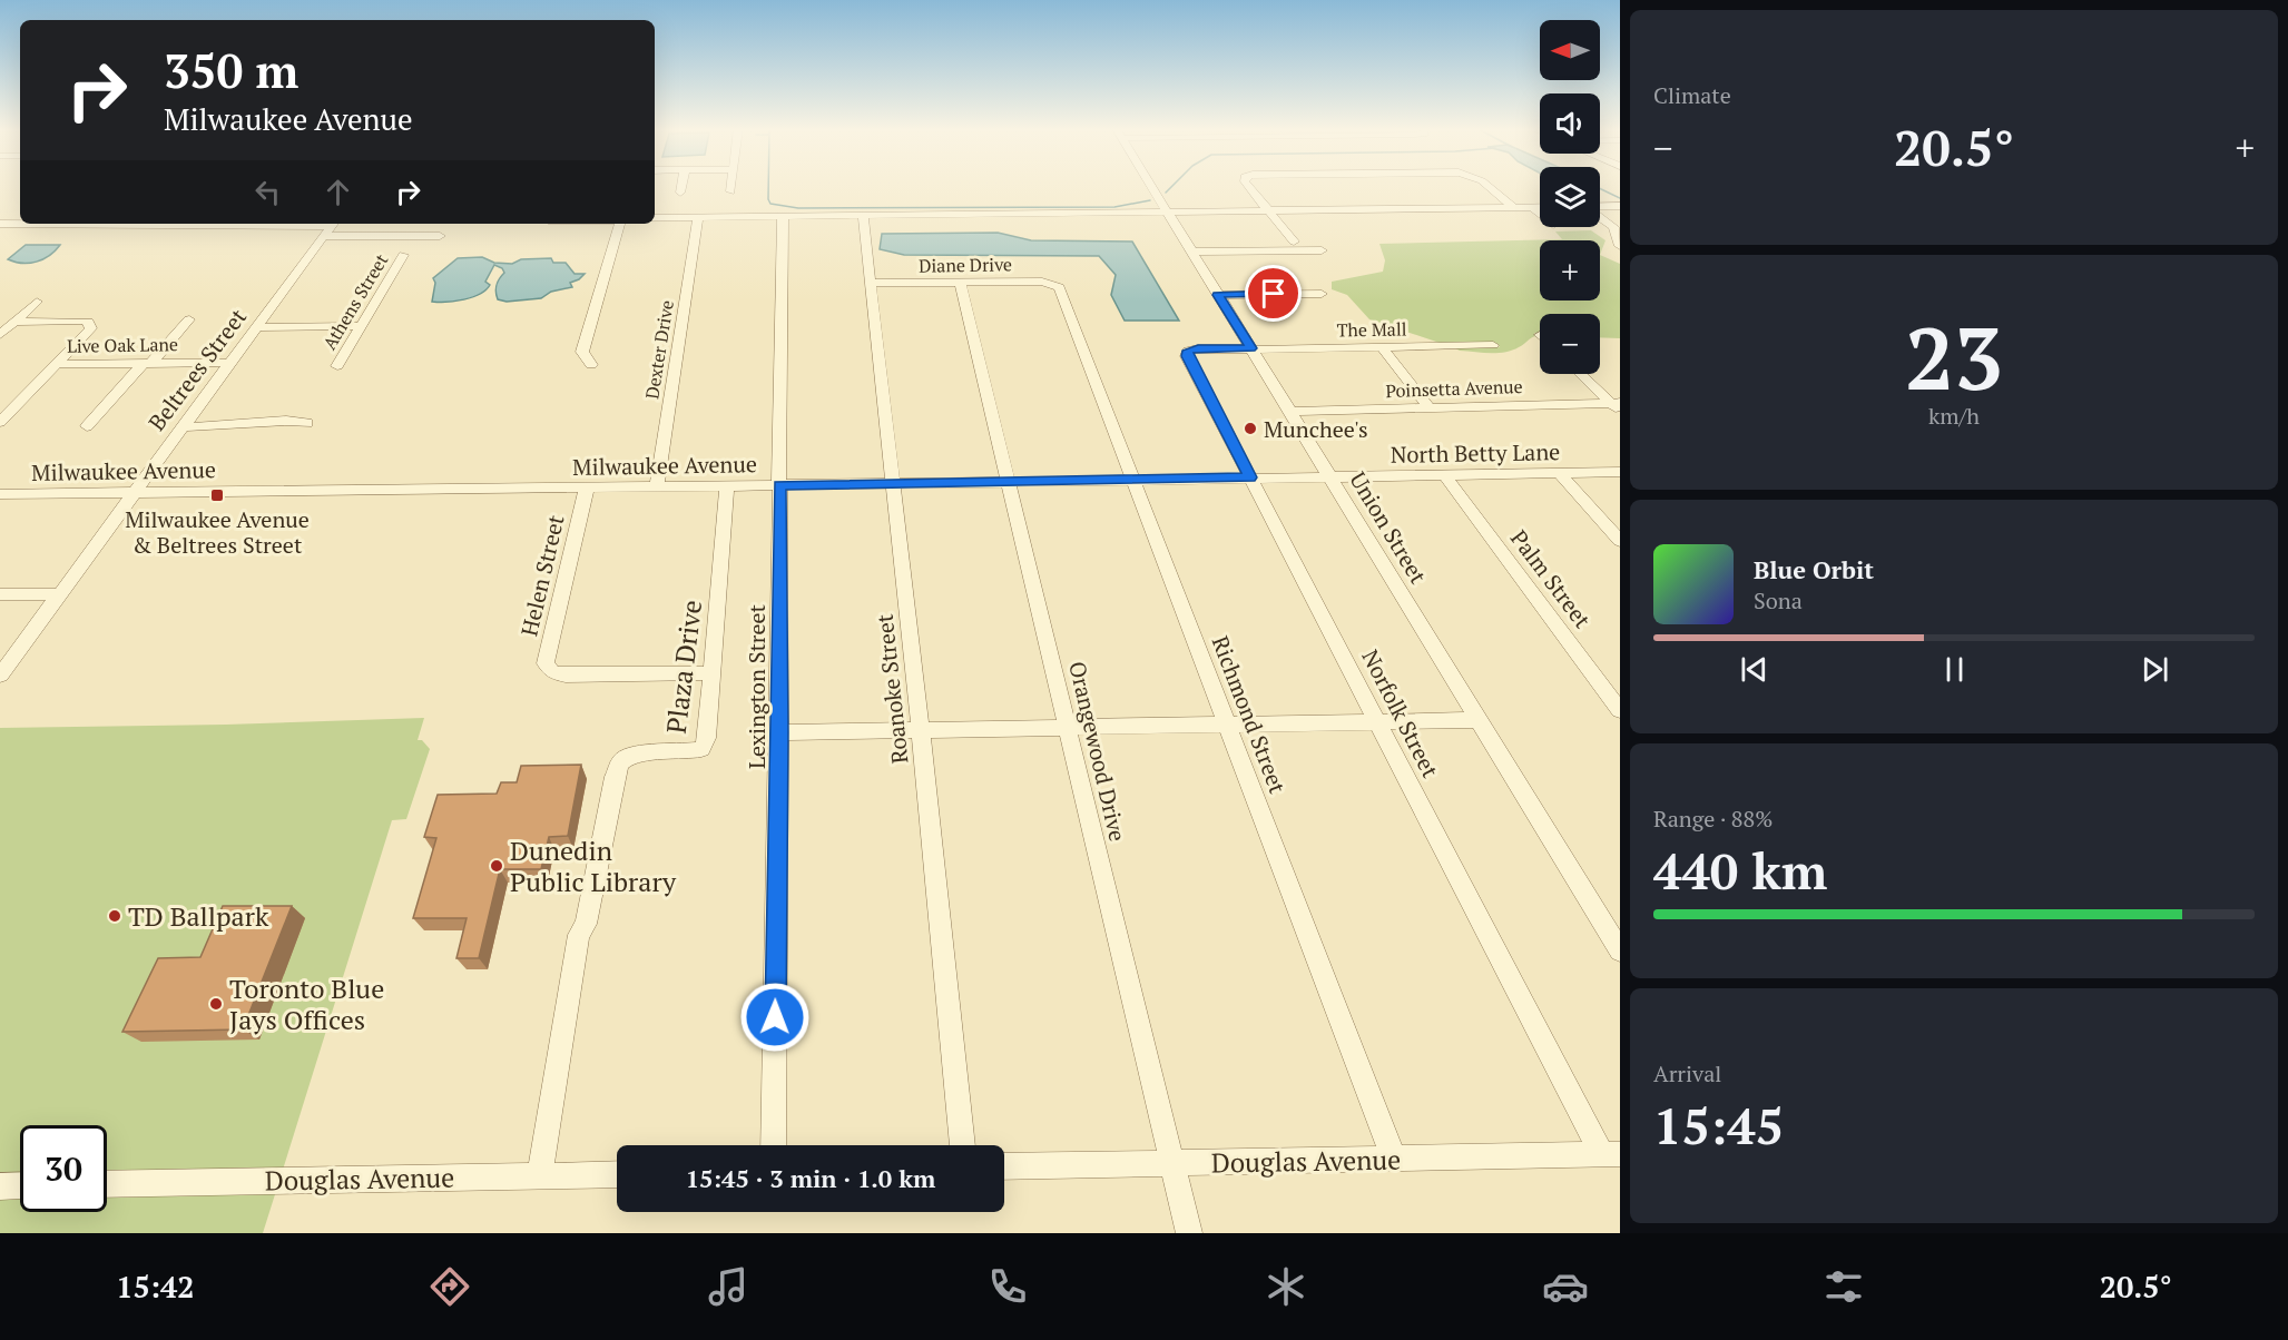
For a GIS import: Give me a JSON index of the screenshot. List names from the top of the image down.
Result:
{
  "streets": {
    "street": [
      "Diane Drive",
      "Athens Street",
      "The Mall",
      "Live Oak Lane",
      "Dexter Drive",
      "Beltrees Street",
      "Poinsetta Avenue",
      "North Betty Lane",
      "Milwaukee Avenue",
      "Union Street",
      "Helen Street",
      "Palm Street",
      "Plaza Drive",
      "Lexington Street",
      "Roanoke Street",
      "Norfolk Street",
      "Richmond Street",
      "Orangewood Drive",
      "Douglas Avenue"
    ]
  },
  "crossings": [
    ["Diane Drive", "Roanoke Street"],
    ["Diane Drive", "Richmond Street"],
    ["Diane Drive", "Orangewood Drive"],
    ["The Mall", "Union Street"],
    ["The Mall", "Norfolk Street"],
    ["Live Oak Lane", "Beltrees Street"],
    ["Dexter Drive", "Milwaukee Avenue"],
    ["Beltrees Street", "Milwaukee Avenue"],
    ["Poinsetta Avenue", "Union Street"],
    ["North Betty Lane", "Milwaukee Avenue"],
    ["North Betty Lane", "Union Street"],
    ["North Betty Lane", "Palm Street"],
    ["Milwaukee Avenue", "Union Street"],
    ["Milwaukee Avenue", "Helen Street"],
    ["Milwaukee Avenue", "Plaza Drive"],
    ["Milwaukee Avenue", "Lexington Street"],
    ["Milwaukee Avenue", "Roanoke Street"],
    ["Milwaukee Avenue", "Norfolk Street"],
    ["Milwaukee Avenue", "Richmond Street"],
    ["Milwaukee Avenue", "Orangewood Drive"],
    ["Union Street", "Norfolk Street"],
    ["Helen Street", "Plaza Drive"],
    ["Plaza Drive", "Douglas Avenue"],
    ["Norfolk Street", "Douglas Avenue"],
    ["Richmond Street", "Douglas Avenue"],
    ["Orangewood Drive", "Douglas Avenue"]
  ],
  "places": {
    "other": [
      "Munchee's",
      "Dunedin Public Library",
      "TD Ballpark",
      "Toronto Blue Jays Offices"
    ],
    "transit": ["Milwaukee Avenue & Beltrees Street"]
  },
  "north": "left",
  "page": {
    "tile": [
      "Climate",
      ["23", "km/h"],
      ["Range · 88%", "440 km"],
      ["Arrival", "15:45"]
    ],
    "map_buttons": ["+", "−"],
    "turn": ["350 m", "Milwaukee Avenue"],
    "heat": ["−", "20.5°", "+"],
    "song": ["Blue Orbit", "Sona"],
    "limit": "30",
    "trip": "15:45 · 3 min · 1.0 km",
    "tabs": ["15:42", "20.5°"]
  }
}
